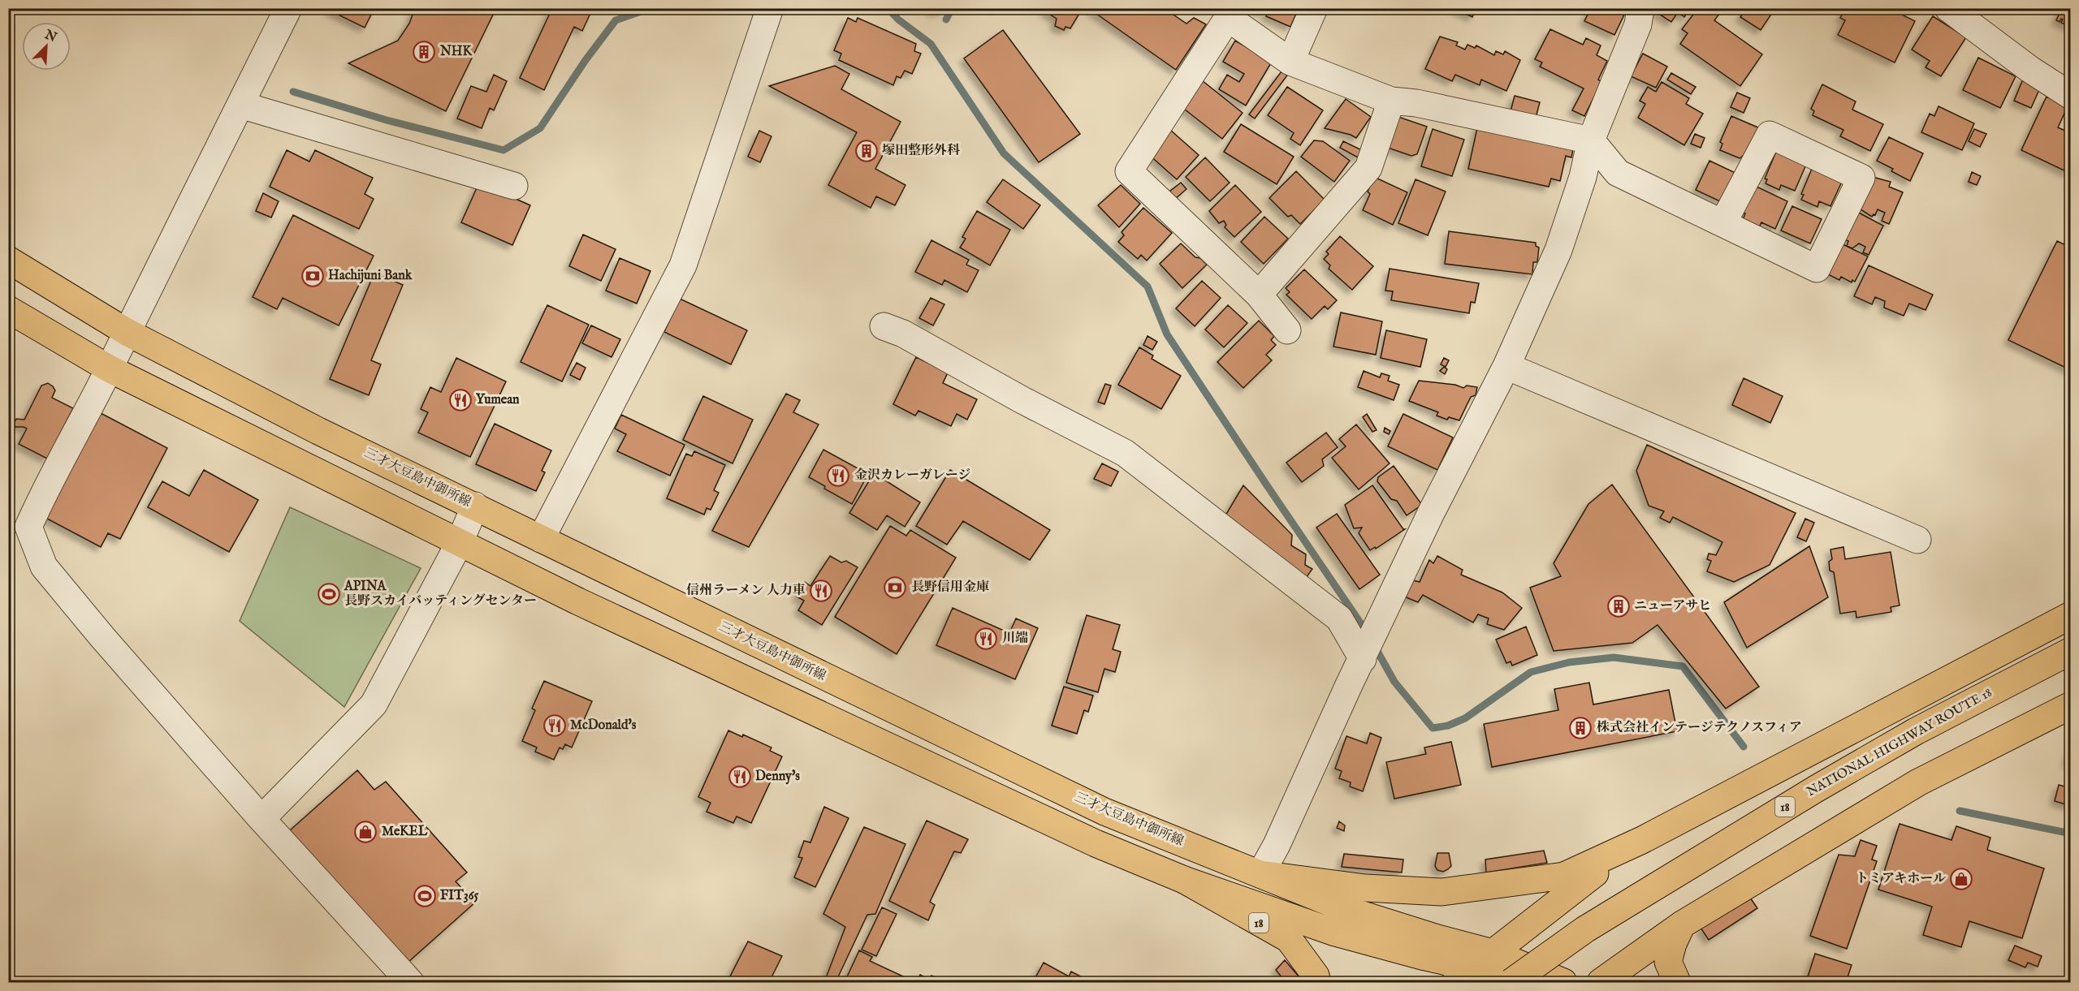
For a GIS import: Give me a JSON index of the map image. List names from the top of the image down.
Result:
{
  "streets": {
    "main road": ["三才大豆島中御所線", "NATIONAL HIGHWAY ROUTE 18", "18"]
  },
  "crossings": [
    ["三才大豆島中御所線", "NATIONAL HIGHWAY ROUTE 18"],
    ["三才大豆島中御所線", "18"]
  ],
  "places": {
    "building": [
      "NHK",
      "塚田整形外科",
      "ニューアサヒ",
      "株式会社インテージテクノスフィア"
    ],
    "bank": ["Hachijuni Bank", "長野信用金庫"],
    "restaurant": [
      "Yumean",
      "金沢カレーガレージ",
      "信州ラーメン 人力車",
      "川端",
      "McDonald's",
      "Denny's"
    ],
    "sports": ["APINA 長野スカイバッティングセンター", "FIT365"],
    "shop": ["MeKEL", "トミアキホール"]
  },
  "north": "top right"
}
